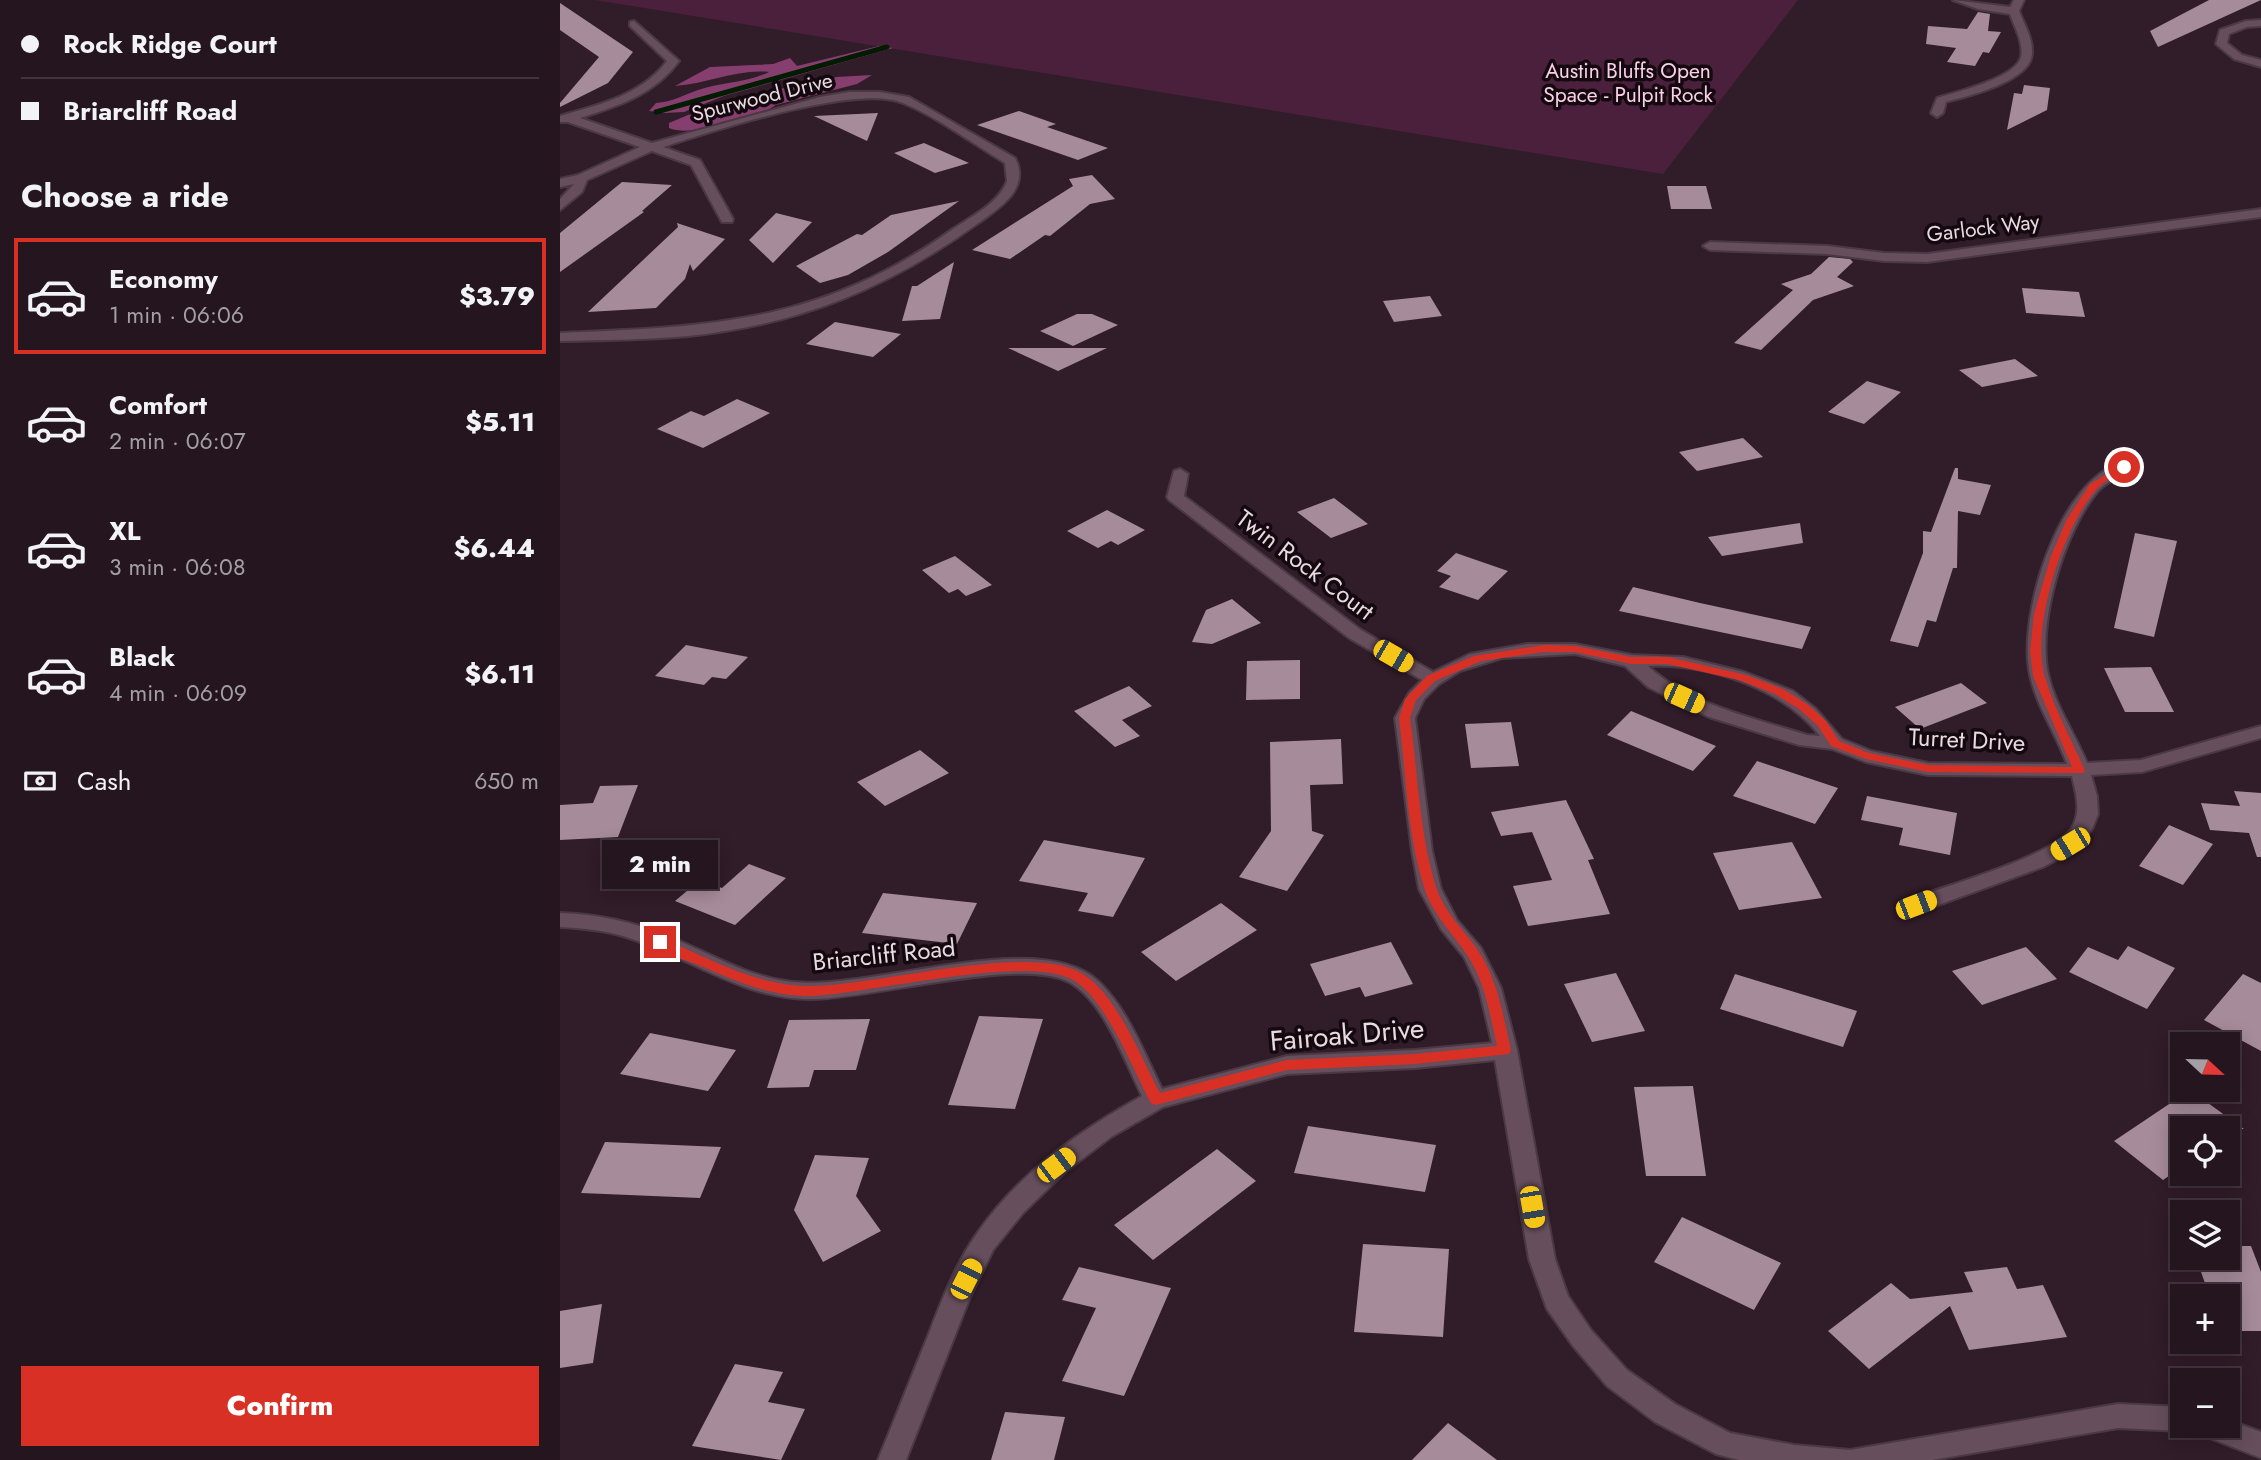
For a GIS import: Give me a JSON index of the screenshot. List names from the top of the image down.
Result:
{
  "streets": {
    "street": [
      "Spurwood Drive",
      "Garlock Way",
      "Twin Rock Court",
      "Turret Drive",
      "Briarcliff Road",
      "Fairoak Drive"
    ]
  },
  "crossings": [
    ["Twin Rock Court", "Turret Drive"],
    ["Briarcliff Road", "Fairoak Drive"]
  ],
  "parks": ["Austin Bluffs Open Space - Pulpit Rock"],
  "north": "right",
  "page": {
    "banner": ["Rock Ridge Court", "Briarcliff Road"],
    "heading": "Choose a ride",
    "list": [
      {
        "name": "Economy",
        "note": "1 min · 06:06",
        "value": "$3.79"
      },
      {
        "name": "Comfort",
        "note": "2 min · 06:07",
        "value": "$5.11"
      },
      {
        "name": "XL",
        "note": "3 min · 06:08",
        "value": "$6.44"
      },
      {
        "name": "Black",
        "note": "4 min · 06:09",
        "value": "$6.11"
      }
    ],
    "pay": ["Cash", "650 m"],
    "bubble": "2 min",
    "map_buttons": ["+", "−"],
    "buttons": "Confirm"
  }
}
